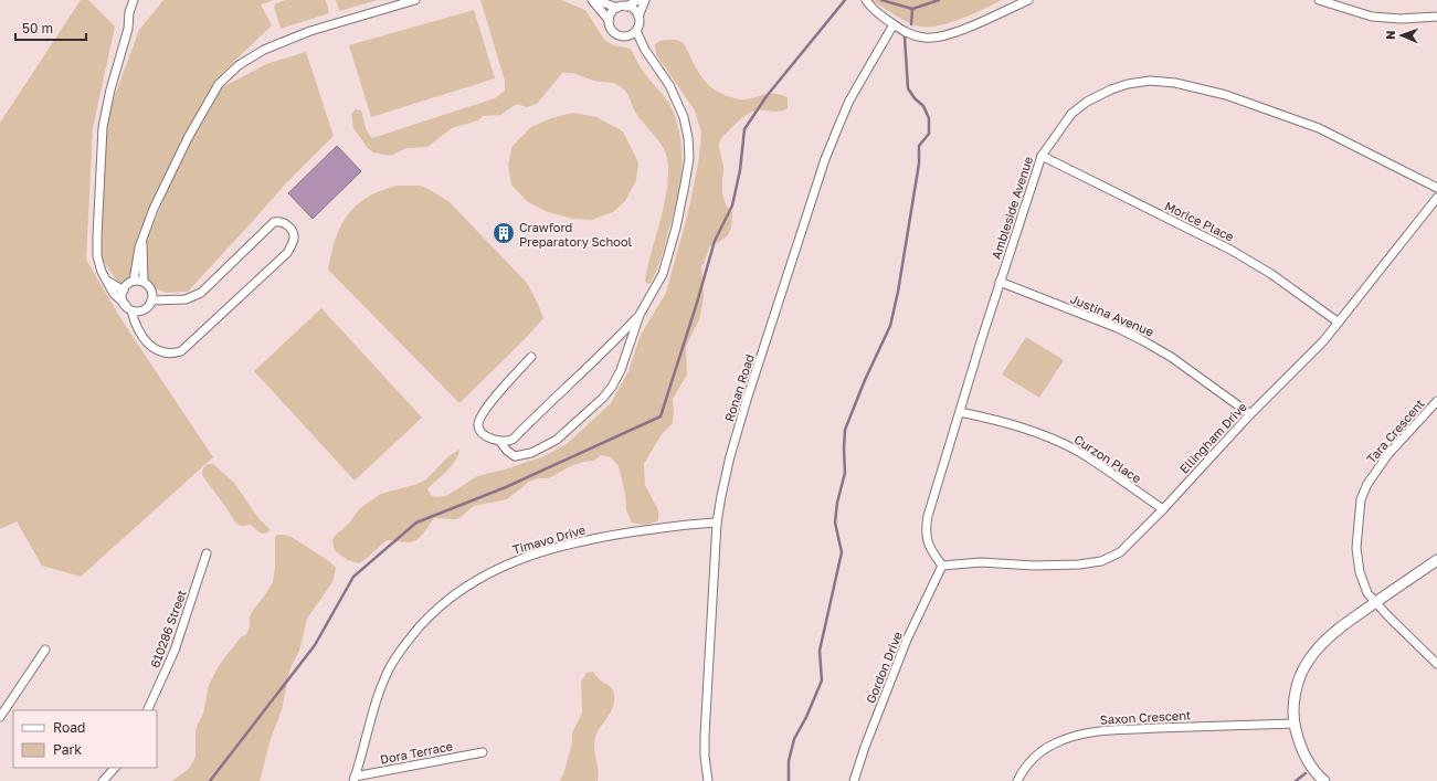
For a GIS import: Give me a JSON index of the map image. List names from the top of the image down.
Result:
{
  "streets": {
    "street": [
      "Ambleside Avenue",
      "Morice Place",
      "Justina Avenue",
      "Ronan Road",
      "Tara Crescent",
      "Ellingham Drive",
      "Curzon Place",
      "Timavo Drive",
      "610286 Street",
      "Gordon Drive",
      "Saxon Crescent",
      "Dora Terrace"
    ]
  },
  "crossings": [
    ["Ambleside Avenue", "Morice Place"],
    ["Ambleside Avenue", "Justina Avenue"],
    ["Ambleside Avenue", "Ellingham Drive"],
    ["Ambleside Avenue", "Curzon Place"],
    ["Ambleside Avenue", "Gordon Drive"],
    ["Morice Place", "Ellingham Drive"],
    ["Justina Avenue", "Ellingham Drive"],
    ["Ronan Road", "Timavo Drive"],
    ["Ellingham Drive", "Curzon Place"],
    ["Ellingham Drive", "Gordon Drive"],
    ["Timavo Drive", "Dora Terrace"]
  ],
  "places": {
    "building": ["Crawford Preparatory School"]
  },
  "legend": ["Road", "Park"],
  "scale_bar": "50 m",
  "north": "left"
}
